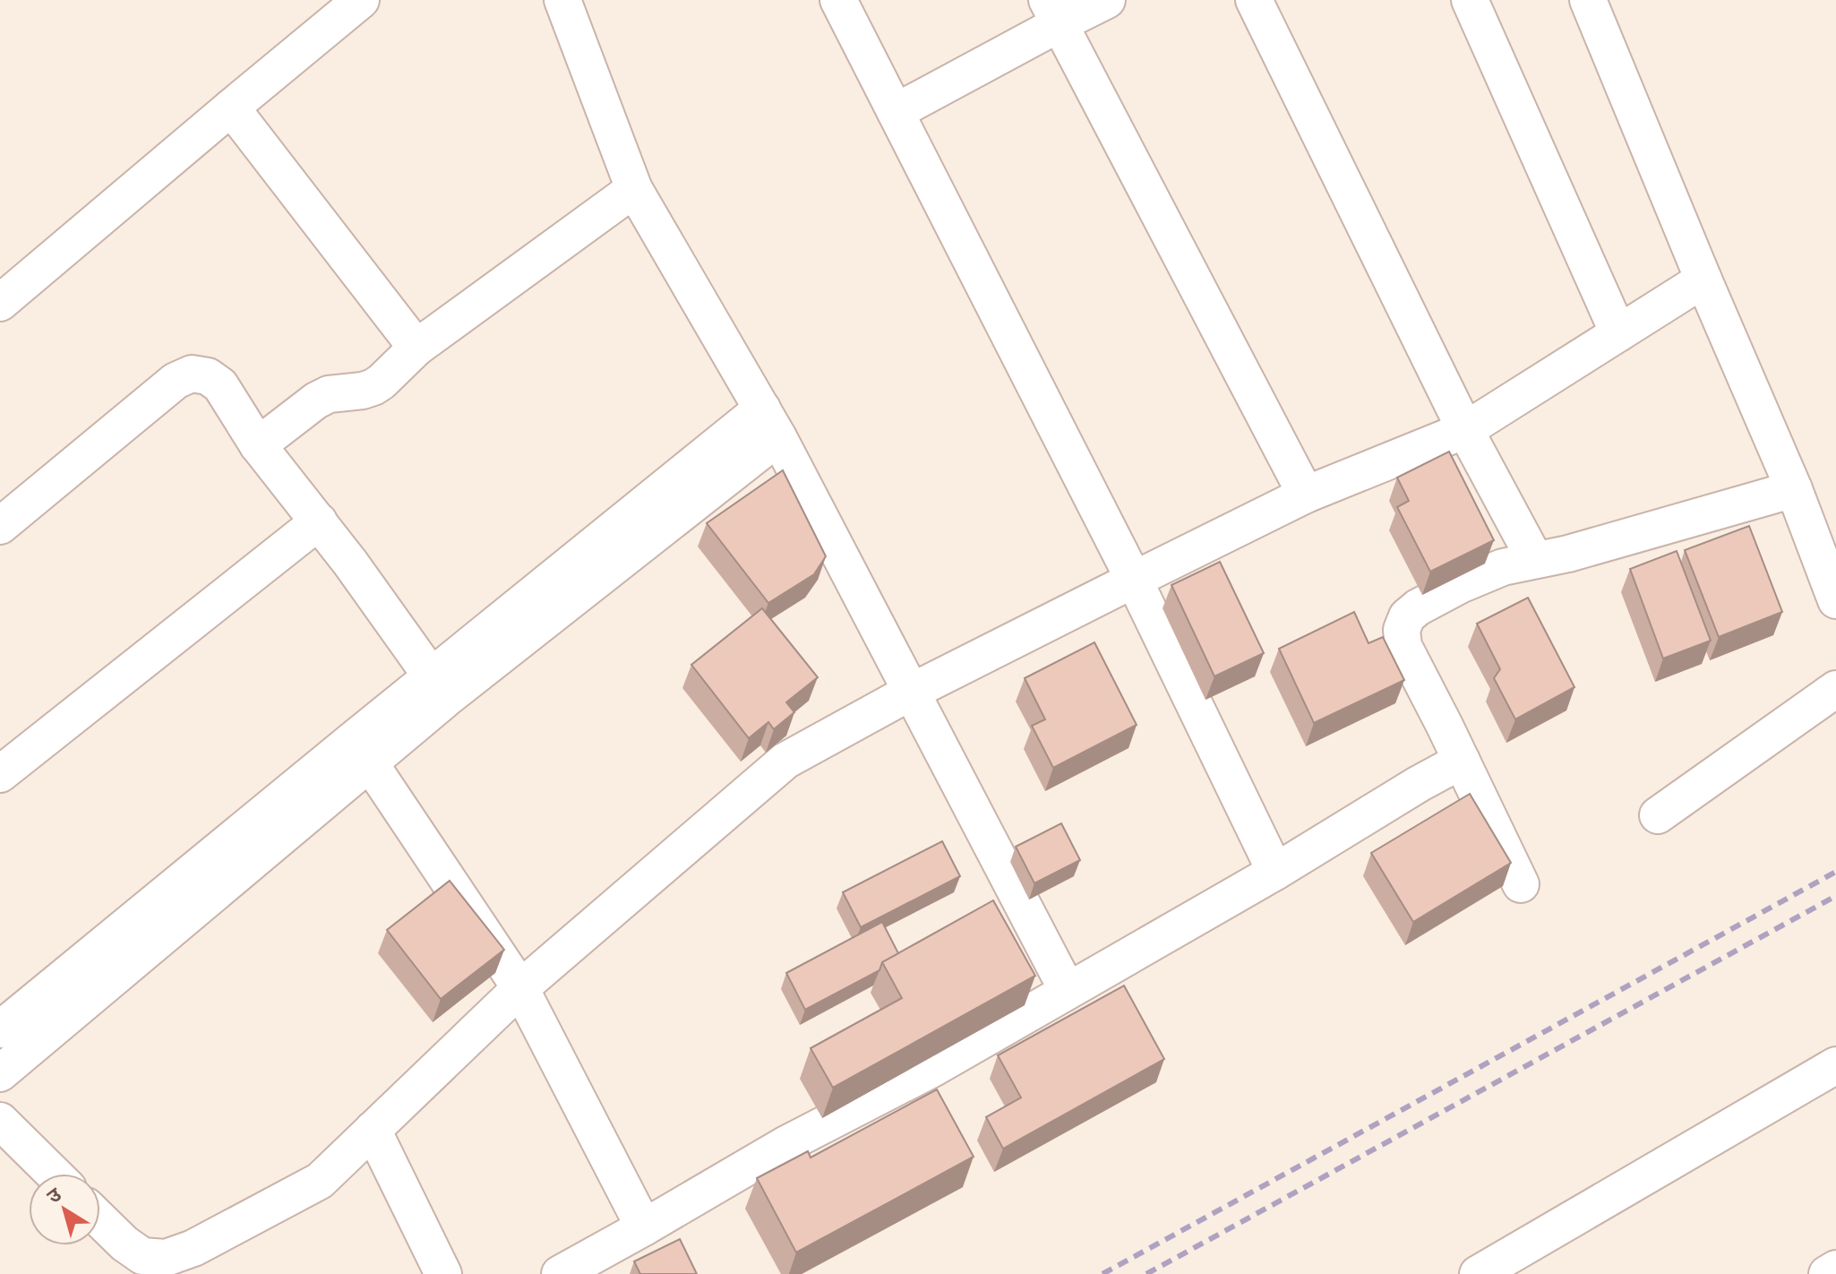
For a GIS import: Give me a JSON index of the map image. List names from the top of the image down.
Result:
{
  "north": "top left"
}
